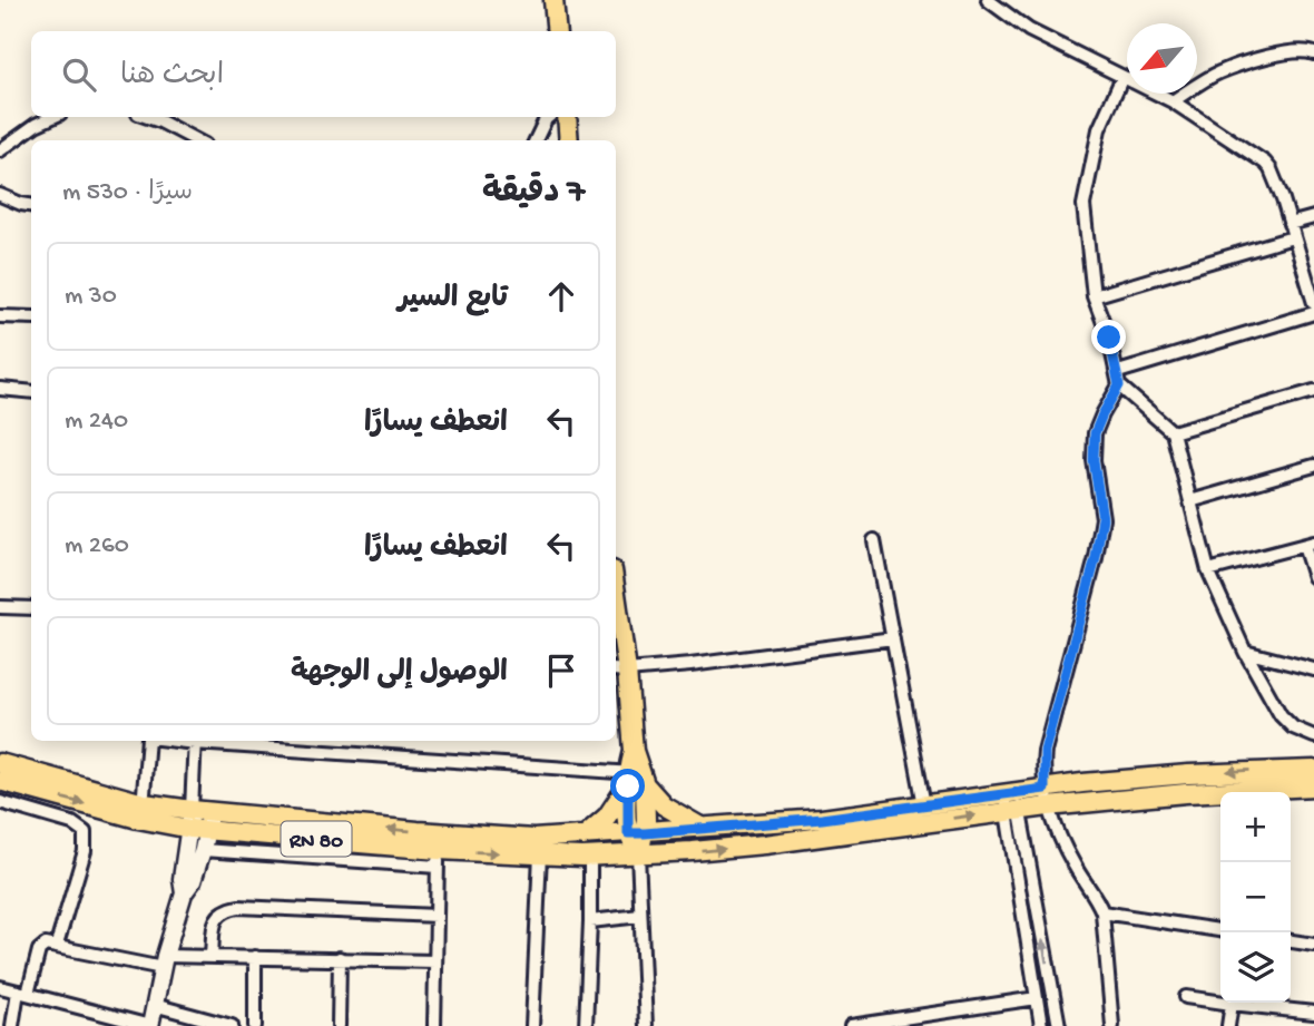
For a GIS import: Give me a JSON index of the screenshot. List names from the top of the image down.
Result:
{
  "streets": {
    "main road": ["RN 80"]
  },
  "north": "bottom left",
  "page": {
    "search": "ابحث هنا",
    "heading": ["7 دقيقة", "سيرًا · 530 m"],
    "list": [
      ["تابع السير", "30 m"],
      ["انعطف يسارًا", "240 m"],
      ["انعطف يسارًا", "260 m"],
      "الوصول إلى الوجهة"
    ],
    "map_buttons": ["+", "−"]
  }
}
